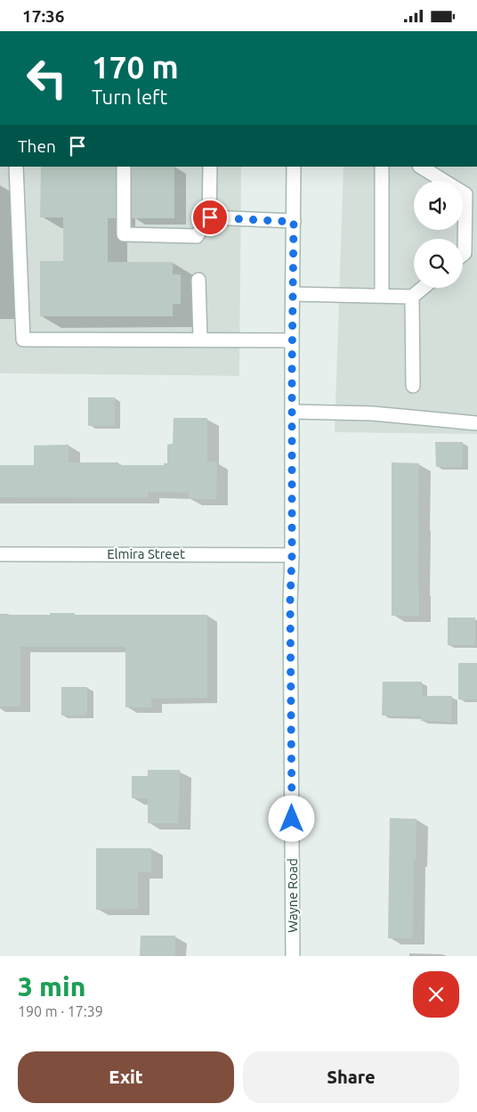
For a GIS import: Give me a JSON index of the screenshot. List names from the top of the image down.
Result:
{
  "streets": {
    "main road": ["Elmira Street", "Wayne Road"]
  },
  "crossings": [
    ["Elmira Street", "Wayne Road"]
  ],
  "page": {
    "status": "17:36",
    "turn": ["170 m", "Turn left"],
    "then": "Then",
    "heading": ["3 min", "190 m · 17:39"],
    "buttons": ["Exit", "Share"]
  }
}
